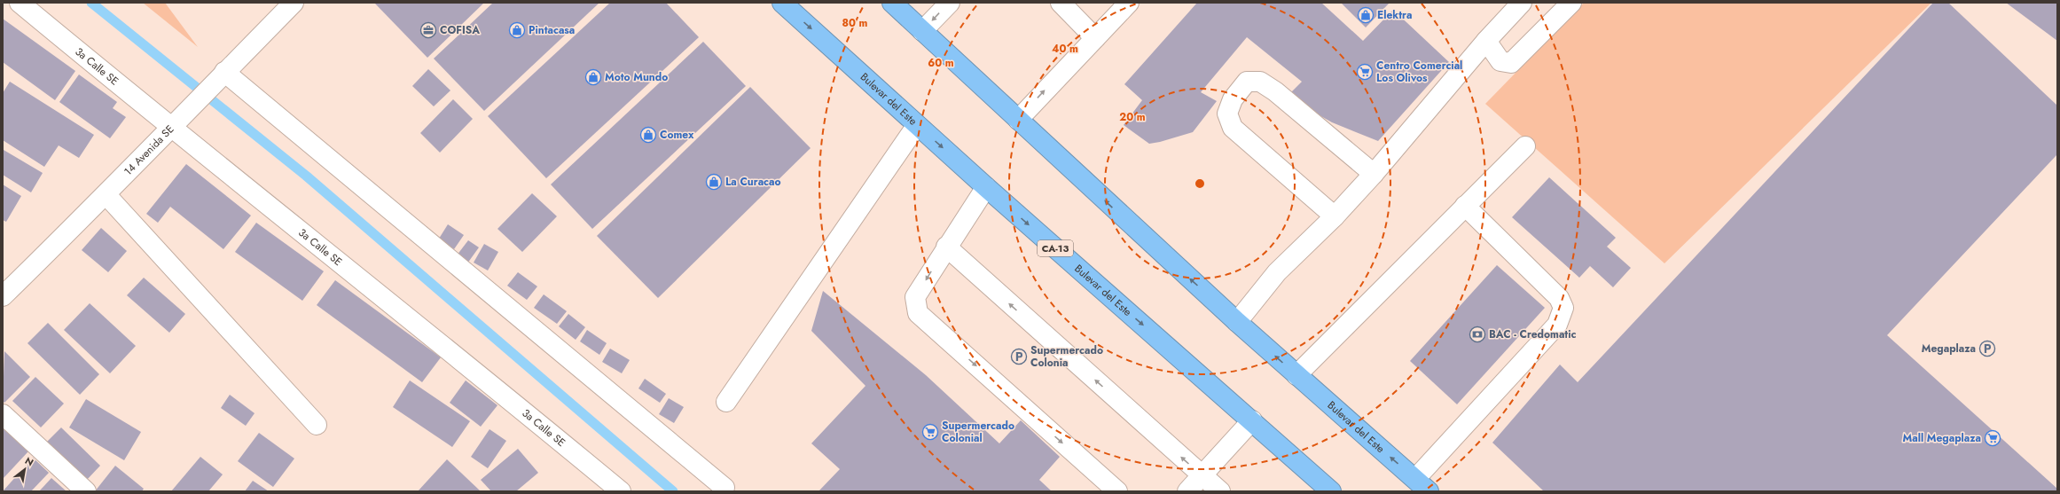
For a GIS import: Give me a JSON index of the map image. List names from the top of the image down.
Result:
{
  "streets": {
    "highway": ["Bulevar del Este", "CA-13"],
    "street": ["3a Calle SE", "14 Avenida SE"]
  },
  "crossings": [
    ["3a Calle SE", "14 Avenida SE"]
  ],
  "places": {
    "shop": [
      "Elektra",
      "Pintacasa",
      "Moto Mundo",
      "Comex",
      "La Curacao"
    ],
    "office": ["COFISA"],
    "supermarket": ["Centro Comercial Los Olivos", "Supermercado Colonial", "Mall Megaplaza"],
    "bank": ["BAC - Credomatic"],
    "parking": ["Megaplaza", "Supermercado Colonia"]
  },
  "north": "top right",
  "rings": [
    "80 m",
    "40 m",
    "60 m",
    "20 m"
  ]
}
